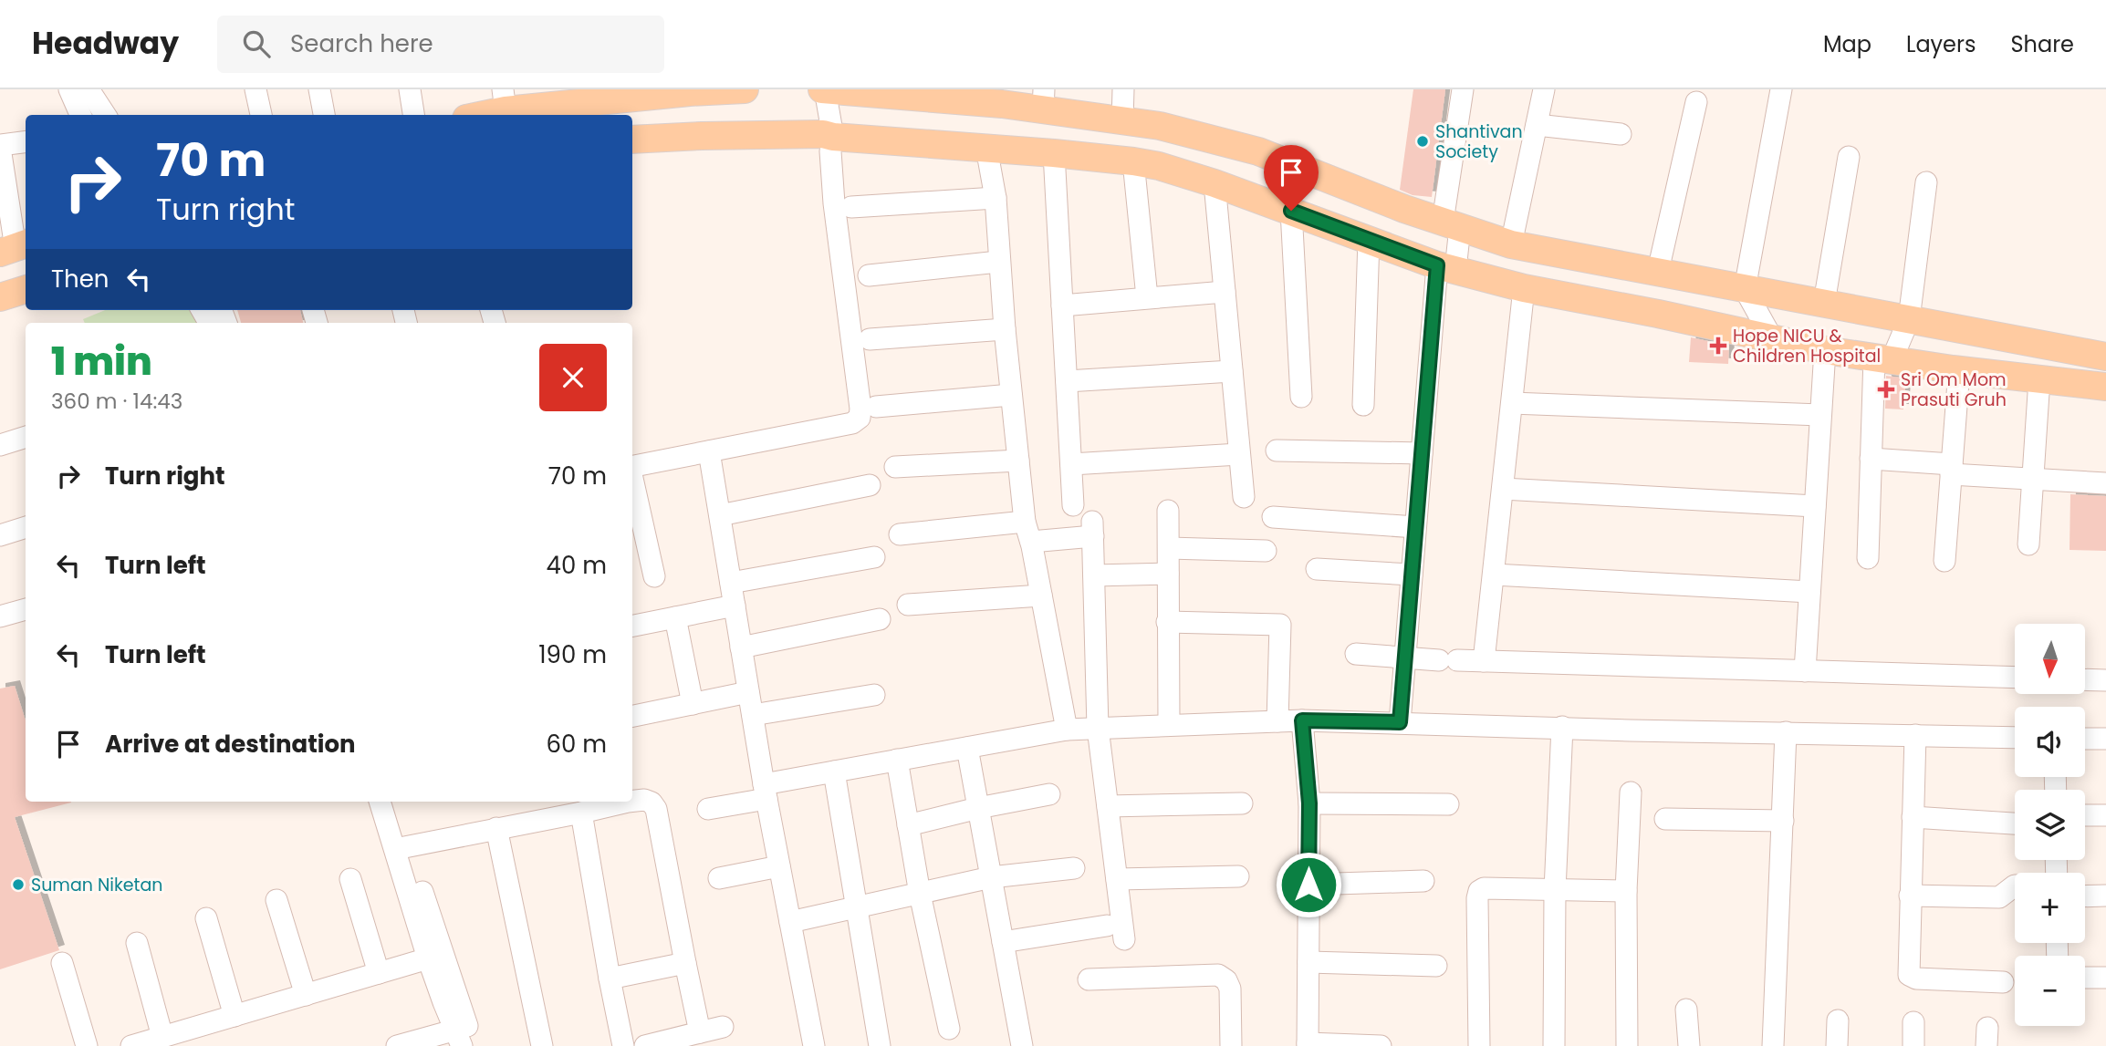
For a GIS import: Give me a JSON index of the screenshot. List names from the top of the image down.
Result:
{
  "places": {
    "other": ["Shantivan Society", "Suman Niketan"],
    "health": ["Hope NICU & Children Hospital", "Sri Om Mom Prasuti Gruh"]
  },
  "north": "bottom",
  "page": {
    "header": "Headway",
    "search": "Search here",
    "nav": ["Map", "Layers", "Share"],
    "turn": ["70 m", "Turn right"],
    "then": "Then",
    "heading": ["1 min", "360 m · 14:43"],
    "list": [
      {
        "name": "Turn right",
        "value": "70 m"
      },
      {
        "name": "Turn left",
        "value": "40 m"
      },
      {
        "name": "Turn left",
        "value": "190 m"
      },
      {
        "name": "Arrive at destination",
        "value": "60 m"
      }
    ],
    "map_buttons": ["+", "−"]
  }
}
